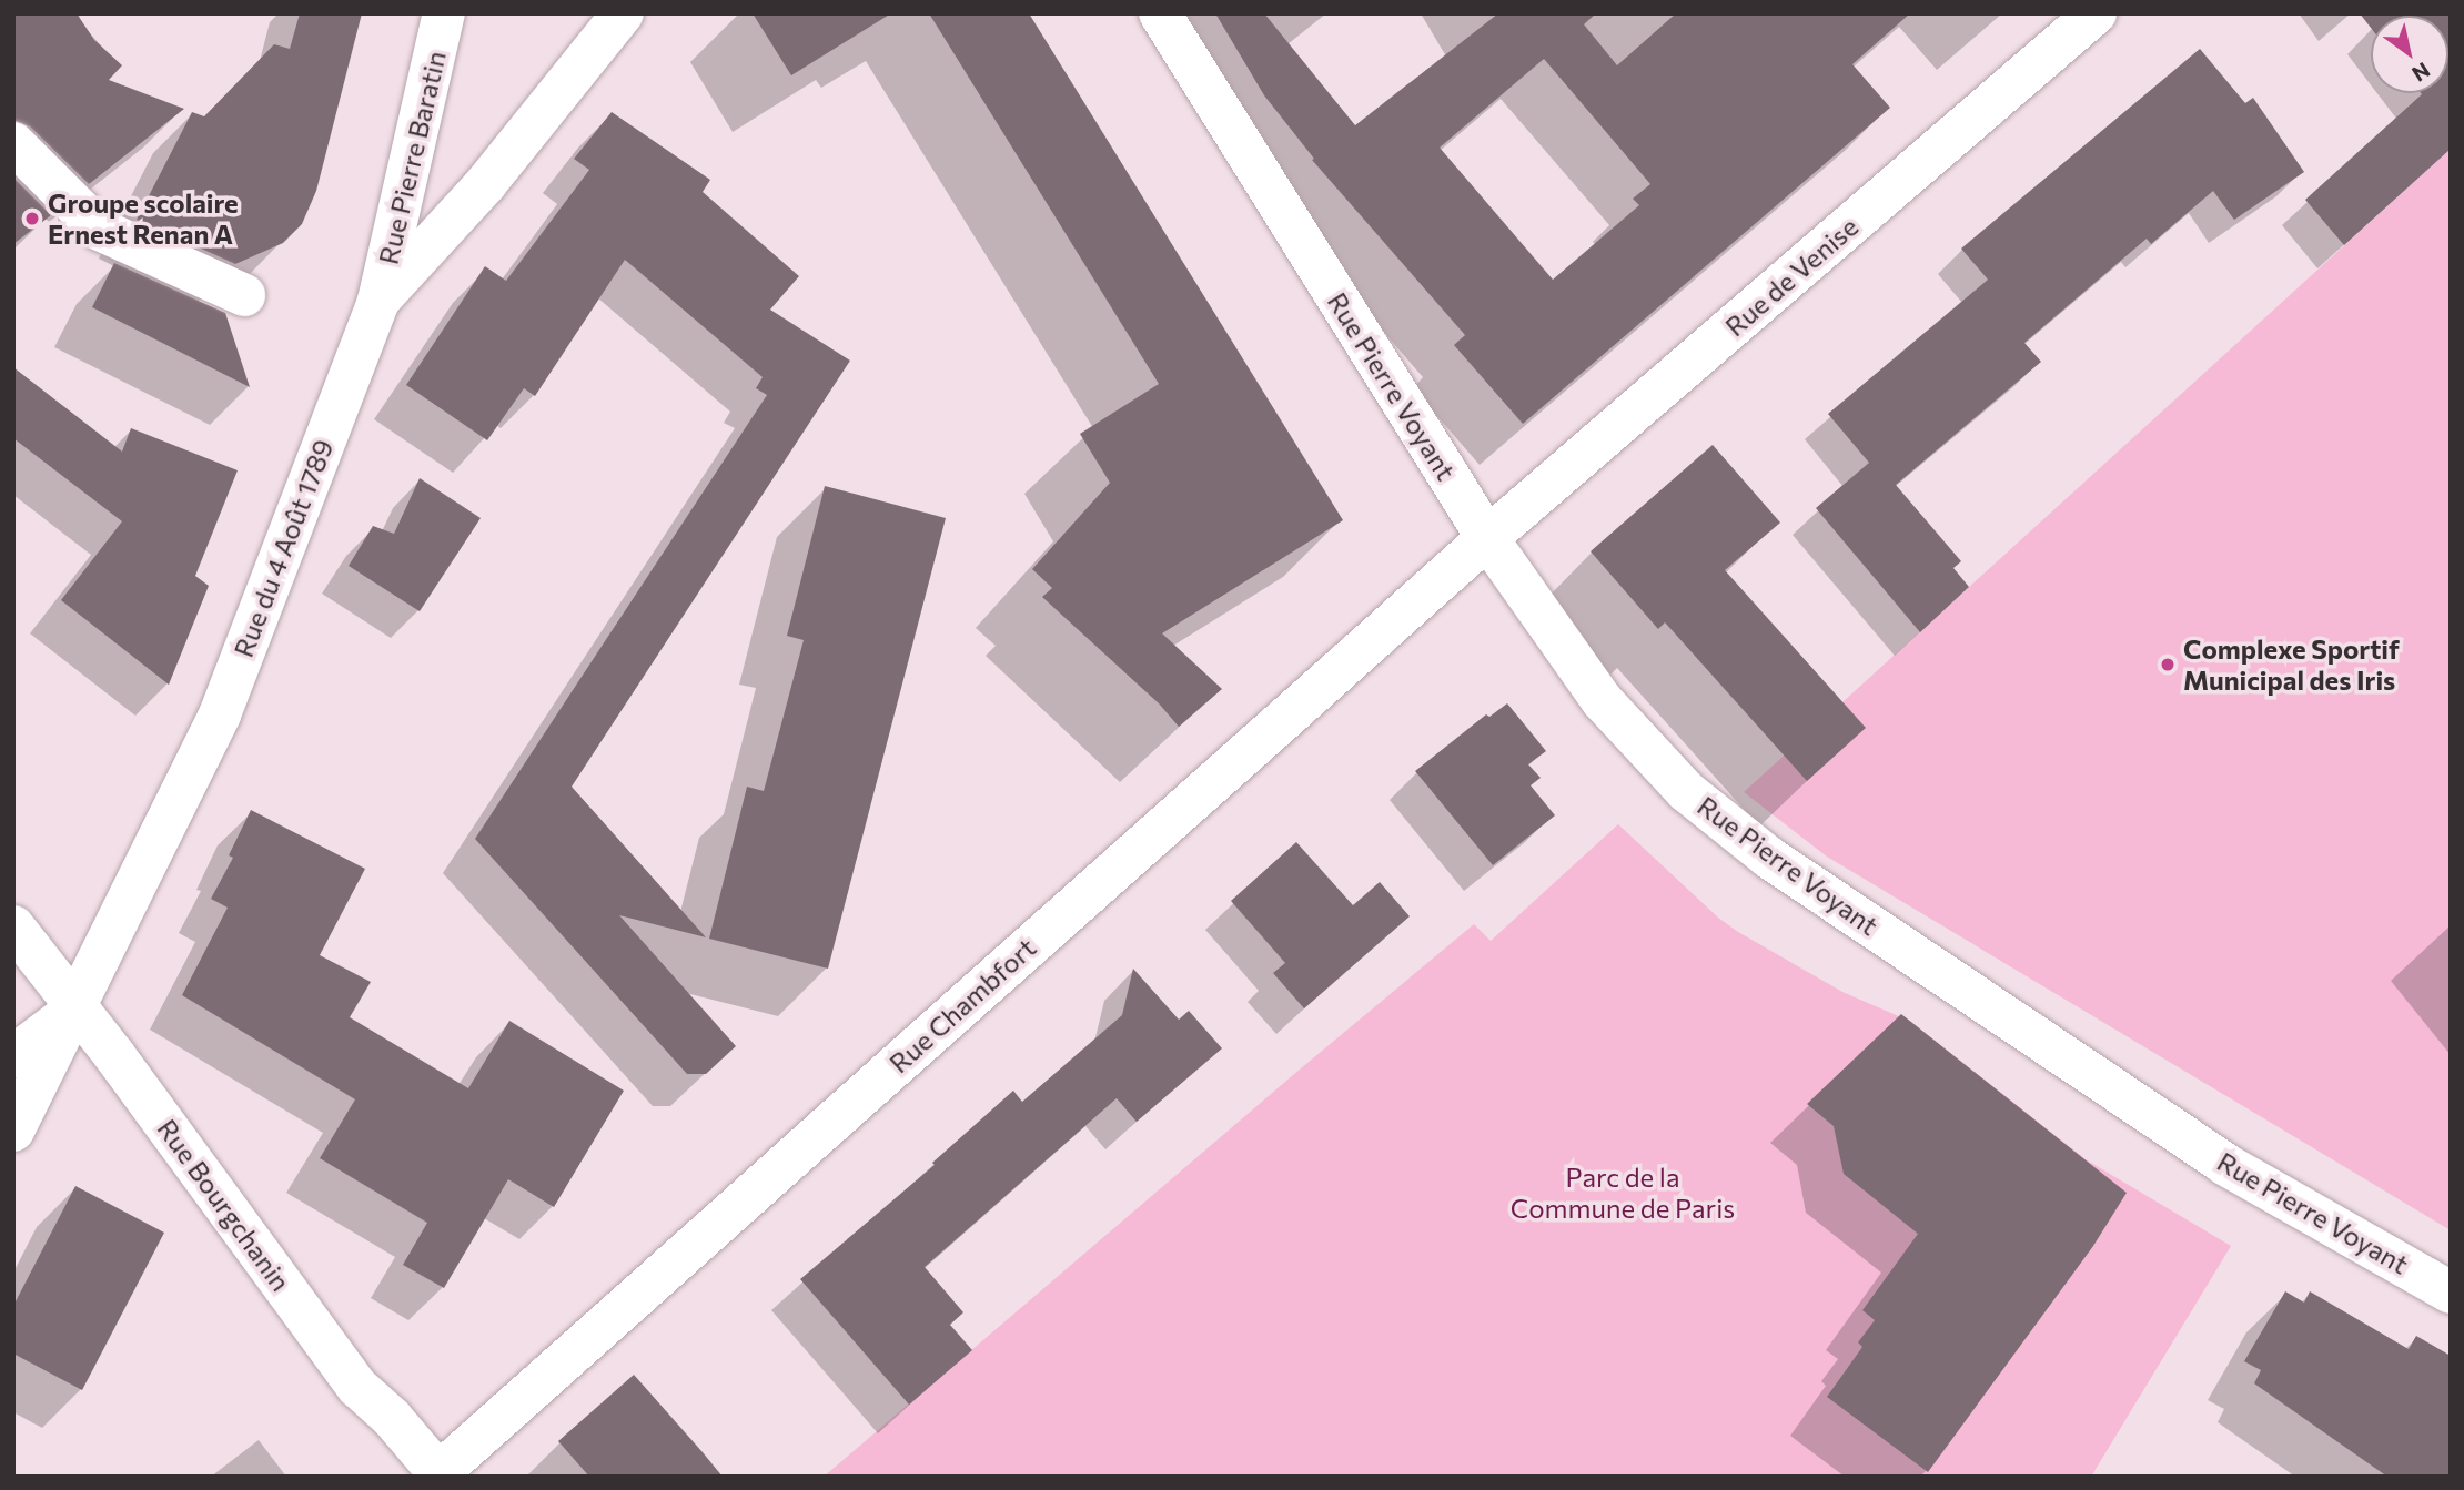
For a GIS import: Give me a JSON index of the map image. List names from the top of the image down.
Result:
{
  "streets": {
    "street": [
      "Rue Pierre Baratin",
      "Rue de Venise",
      "Rue Pierre Voyant",
      "Rue du 4 Août 1789",
      "Rue Chambfort",
      "Rue Bourgchanin"
    ]
  },
  "crossings": [
    ["Rue Pierre Baratin", "Rue du 4 Août 1789"],
    ["Rue de Venise", "Rue Pierre Voyant"],
    ["Rue de Venise", "Rue Chambfort"],
    ["Rue Pierre Voyant", "Rue Chambfort"],
    ["Rue du 4 Août 1789", "Rue Bourgchanin"],
    ["Rue Chambfort", "Rue Bourgchanin"]
  ],
  "parks": ["Parc de la Commune de Paris"],
  "places": ["Groupe scolaire Ernest Renan A", "Complexe Sportif Municipal des Iris"],
  "north": "bottom right"
}
